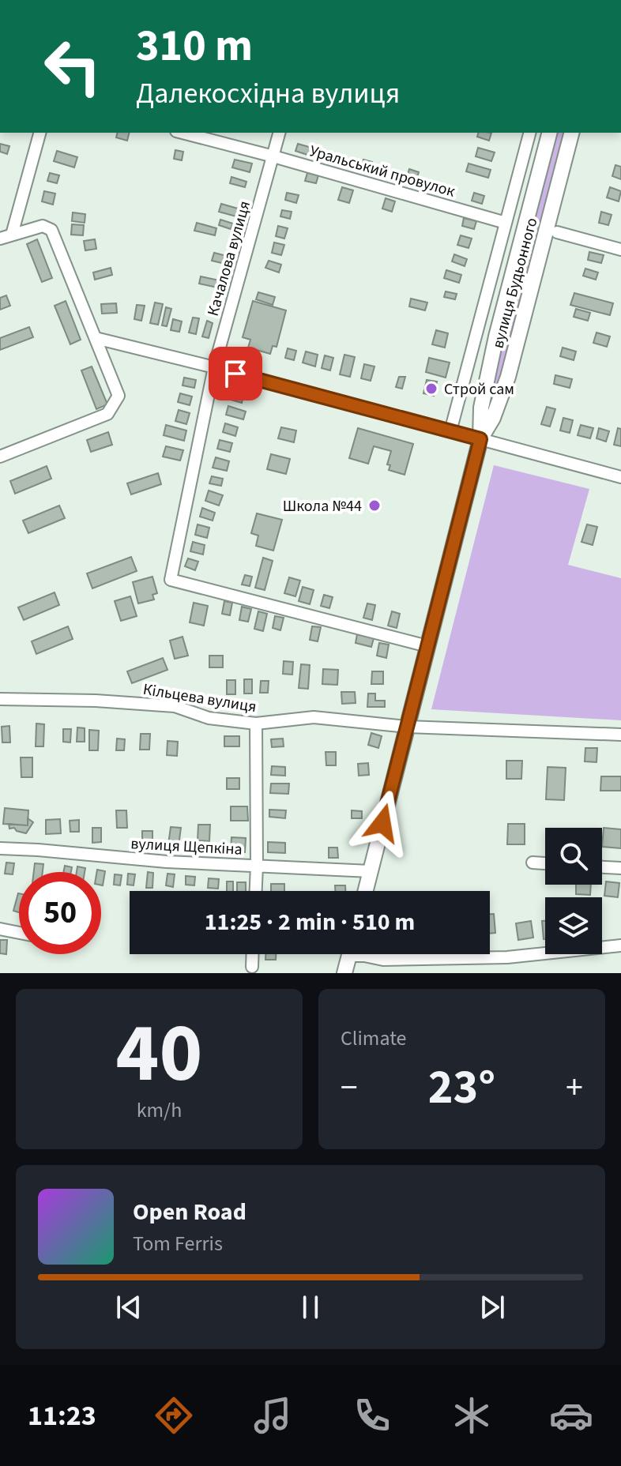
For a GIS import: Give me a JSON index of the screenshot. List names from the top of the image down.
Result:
{
  "streets": {
    "main road": ["вулиця Будьонного"],
    "street": [
      "Уральський провулок",
      "Качалова вулиця",
      "Кільцева вулиця",
      "вулиця Щепкіна"
    ]
  },
  "crossings": [
    ["Уральський провулок", "Качалова вулиця"],
    ["Качалова вулиця", "вулиця Будьонного"],
    ["вулиця Будьонного", "Кільцева вулиця"],
    ["вулиця Будьонного", "вулиця Щепкіна"]
  ],
  "places": ["Строй сам", "Школа №44"],
  "page": {
    "turn": ["310 m", "Далекосхідна вулиця"],
    "limit": "50",
    "trip": "11:25 · 2 min · 510 m",
    "tile": [
      ["40", "km/h"],
      "Climate"
    ],
    "heat": ["−", "23°", "+"],
    "song": ["Open Road", "Tom Ferris"],
    "tabs": "11:23"
  }
}
